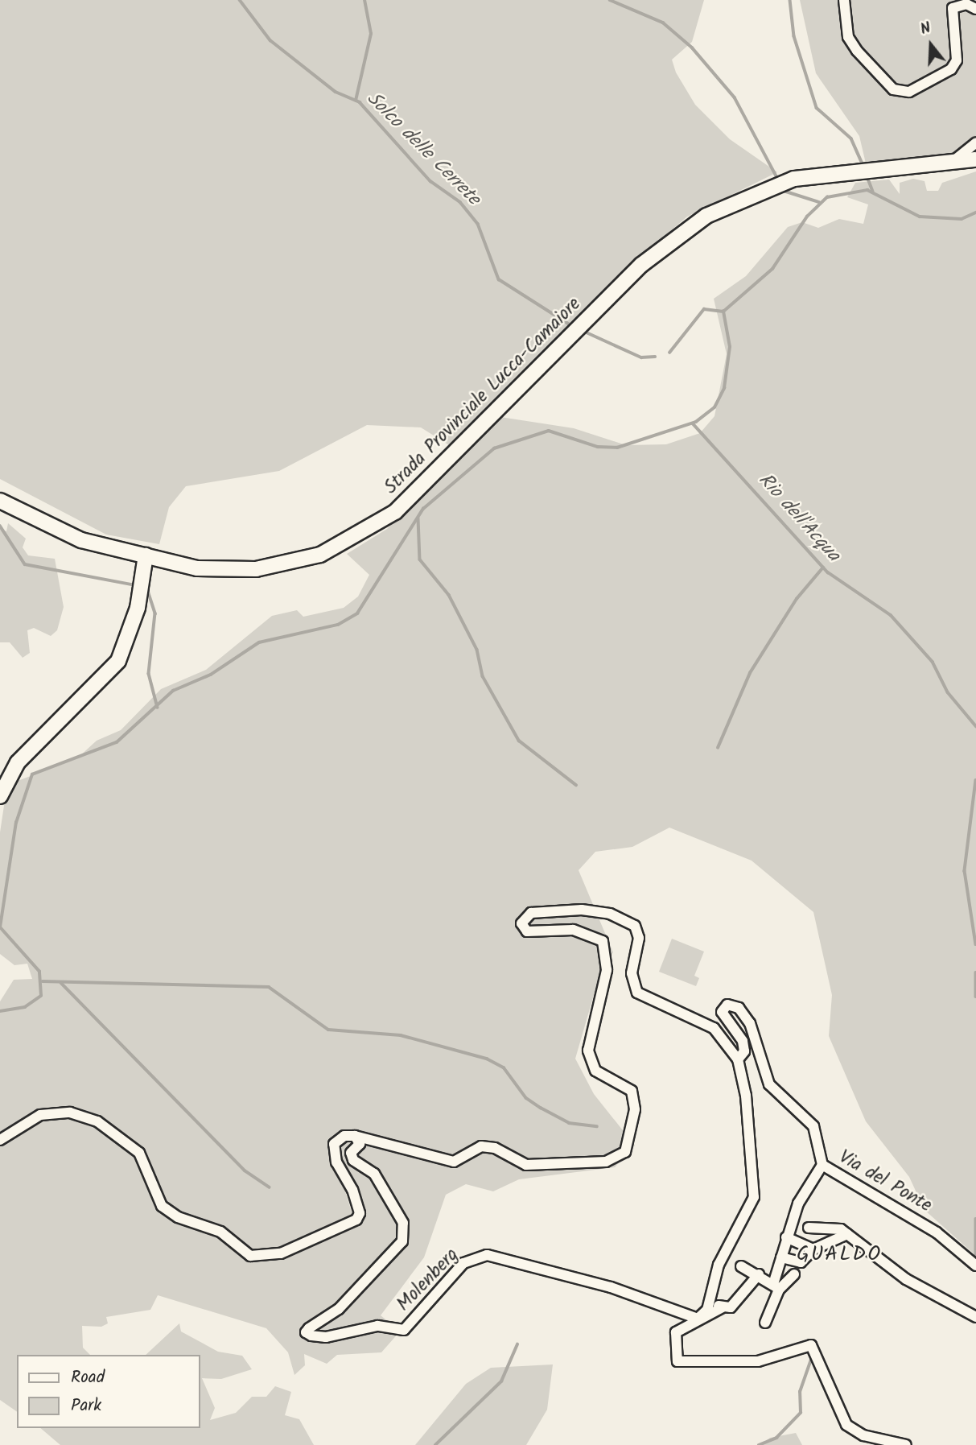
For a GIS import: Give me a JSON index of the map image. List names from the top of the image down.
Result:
{
  "streets": {
    "main road": ["Strada Provinciale Lucca-Camaiore"],
    "street": ["Via del Ponte", "Molenberg"]
  },
  "districts": ["GUALDO"],
  "water": ["Solco delle Cerrete", "Rio dell'Acqua"],
  "legend": ["Road", "Park"],
  "north": "top"
}
